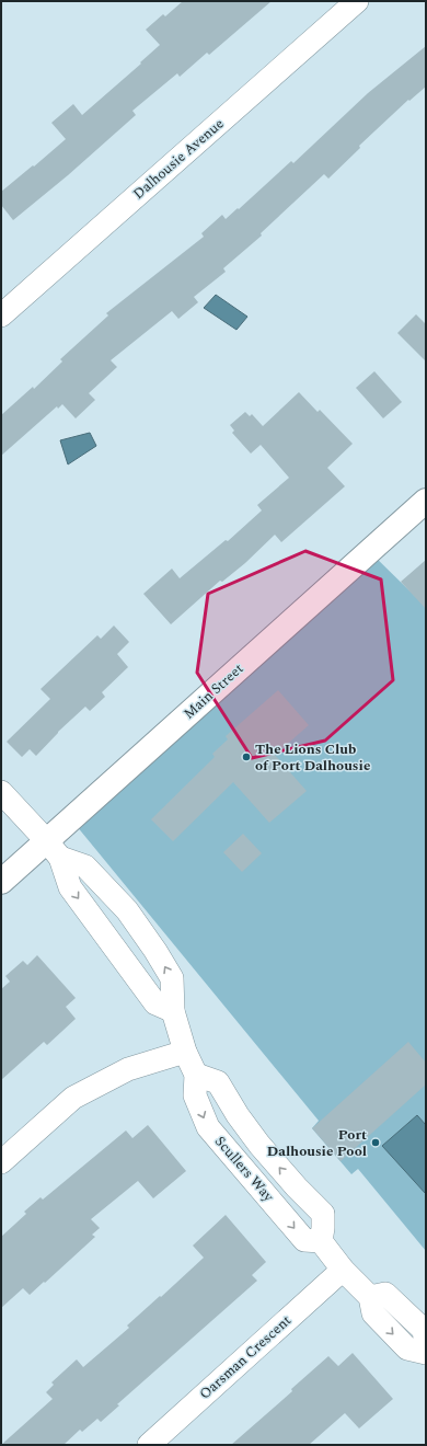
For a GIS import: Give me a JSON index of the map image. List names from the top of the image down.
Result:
{
  "streets": {
    "main road": ["Main Street"],
    "street": ["Dalhousie Avenue", "Scullers Way", "Oarsman Crescent"]
  },
  "crossings": [
    ["Main Street", "Scullers Way"]
  ],
  "places": ["The Lions Club of Port Dalhousie", "Port Dalhousie Pool"]
}
